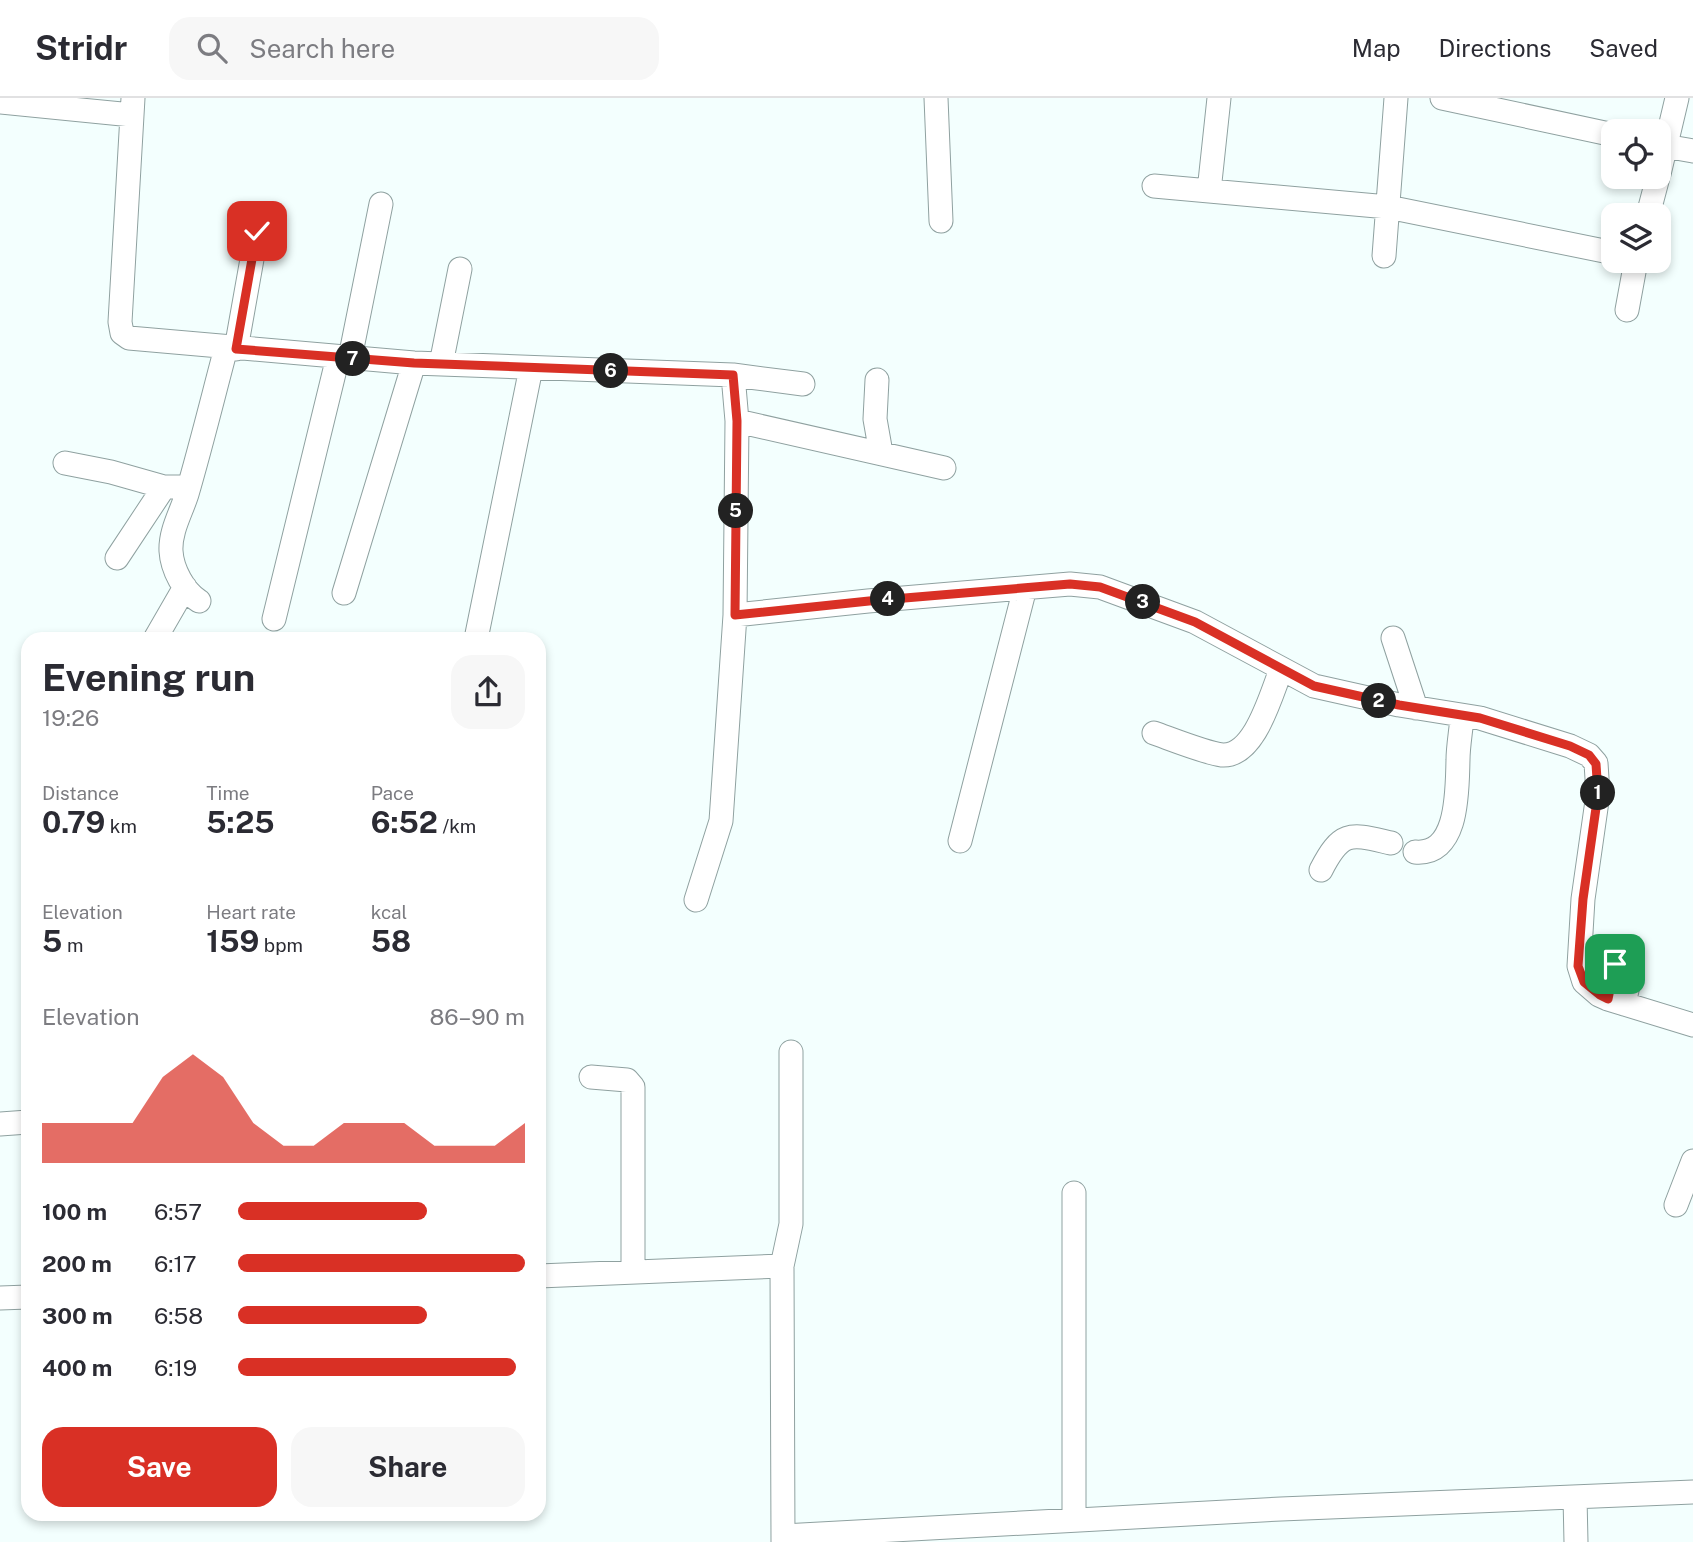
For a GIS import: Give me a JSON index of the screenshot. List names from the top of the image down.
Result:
{
  "page": {
    "header": "Stridr",
    "search": "Search here",
    "nav": ["Map", "Directions", "Saved"],
    "pins": [
      "7",
      "6",
      "5",
      "4",
      "3",
      "2",
      "1"
    ],
    "heading": ["Evening run", "19:26"],
    "stats": [
      ["Distance", "0.79 km"],
      ["Time", "5:25"],
      ["Pace", "6:52 /km"],
      ["Elevation", "5 m"],
      ["Heart rate", "159 bpm"],
      ["kcal", "58"]
    ],
    "chart": ["Elevation", "86–90 m"],
    "list": [
      {
        "name": "100 m",
        "note": "6:57"
      },
      {
        "name": "200 m",
        "note": "6:17"
      },
      {
        "name": "300 m",
        "note": "6:58"
      },
      {
        "name": "400 m",
        "note": "6:19"
      }
    ],
    "buttons": ["Save", "Share"]
  }
}
